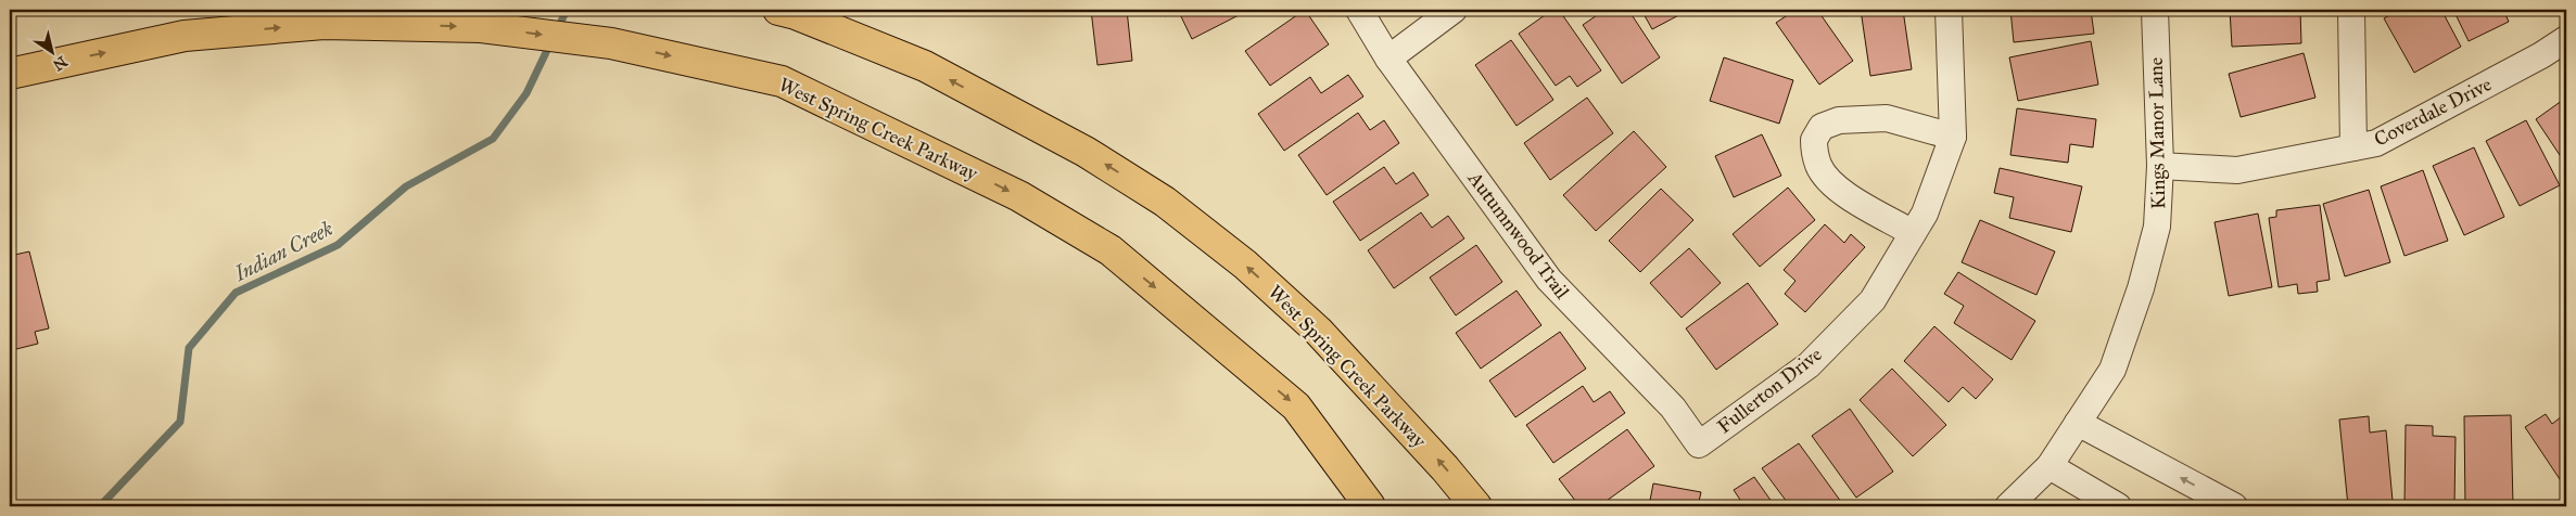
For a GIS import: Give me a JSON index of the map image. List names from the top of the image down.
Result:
{
  "streets": {
    "main road": ["West Spring Creek Parkway"],
    "street": [
      "Coverdale Drive",
      "Kings Manor Lane",
      "Autumnwood Trail",
      "Fullerton Drive"
    ]
  },
  "crossings": [
    ["Coverdale Drive", "Kings Manor Lane"],
    ["Autumnwood Trail", "Fullerton Drive"]
  ],
  "water": ["Indian Creek"],
  "north": "bottom right"
}
